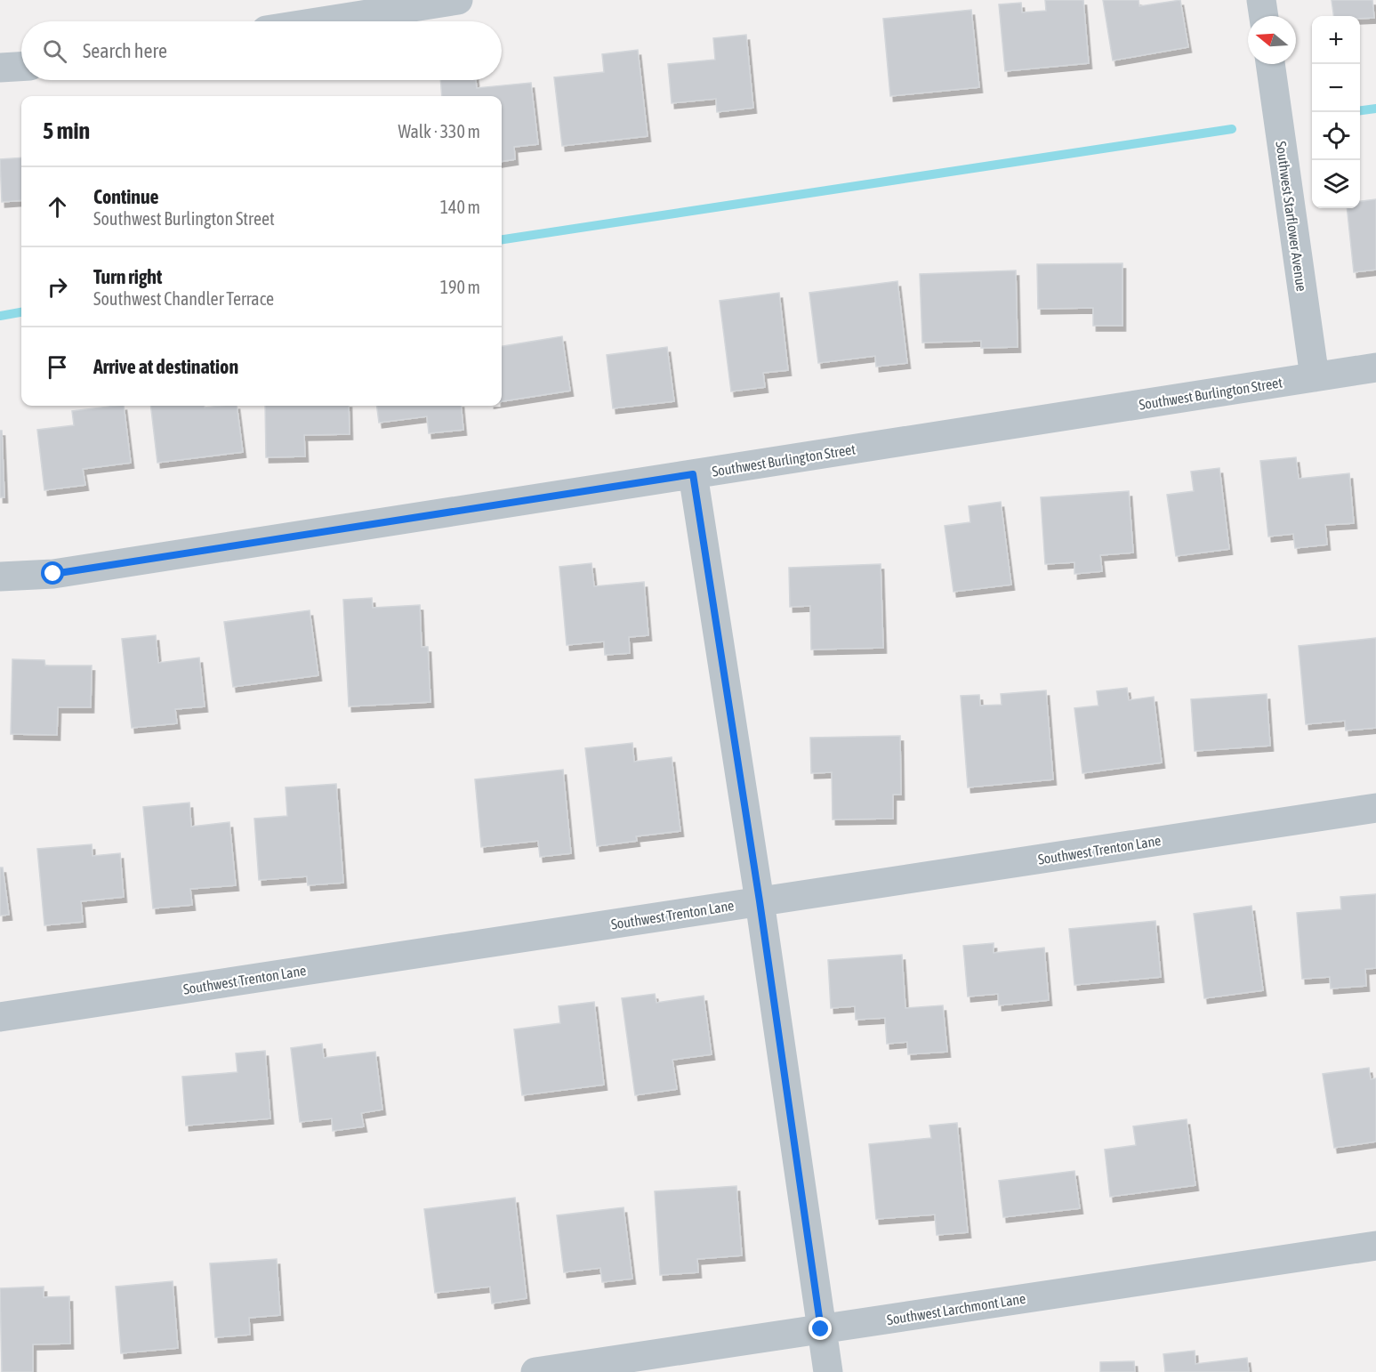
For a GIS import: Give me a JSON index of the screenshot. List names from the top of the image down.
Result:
{
  "streets": {
    "street": [
      "Southwest Starflower Avenue",
      "Southwest Burlington Street",
      "Southwest Trenton Lane",
      "Southwest Larchmont Lane"
    ]
  },
  "crossings": [
    ["Southwest Starflower Avenue", "Southwest Burlington Street"]
  ],
  "north": "left",
  "page": {
    "map_buttons": ["+", "−"],
    "search": "Search here",
    "heading": ["5 min", "Walk · 330 m"],
    "list": [
      ["Continue", "Southwest Burlington Street", "140 m"],
      ["Turn right", "Southwest Chandler Terrace", "190 m"],
      "Arrive at destination"
    ]
  }
}
